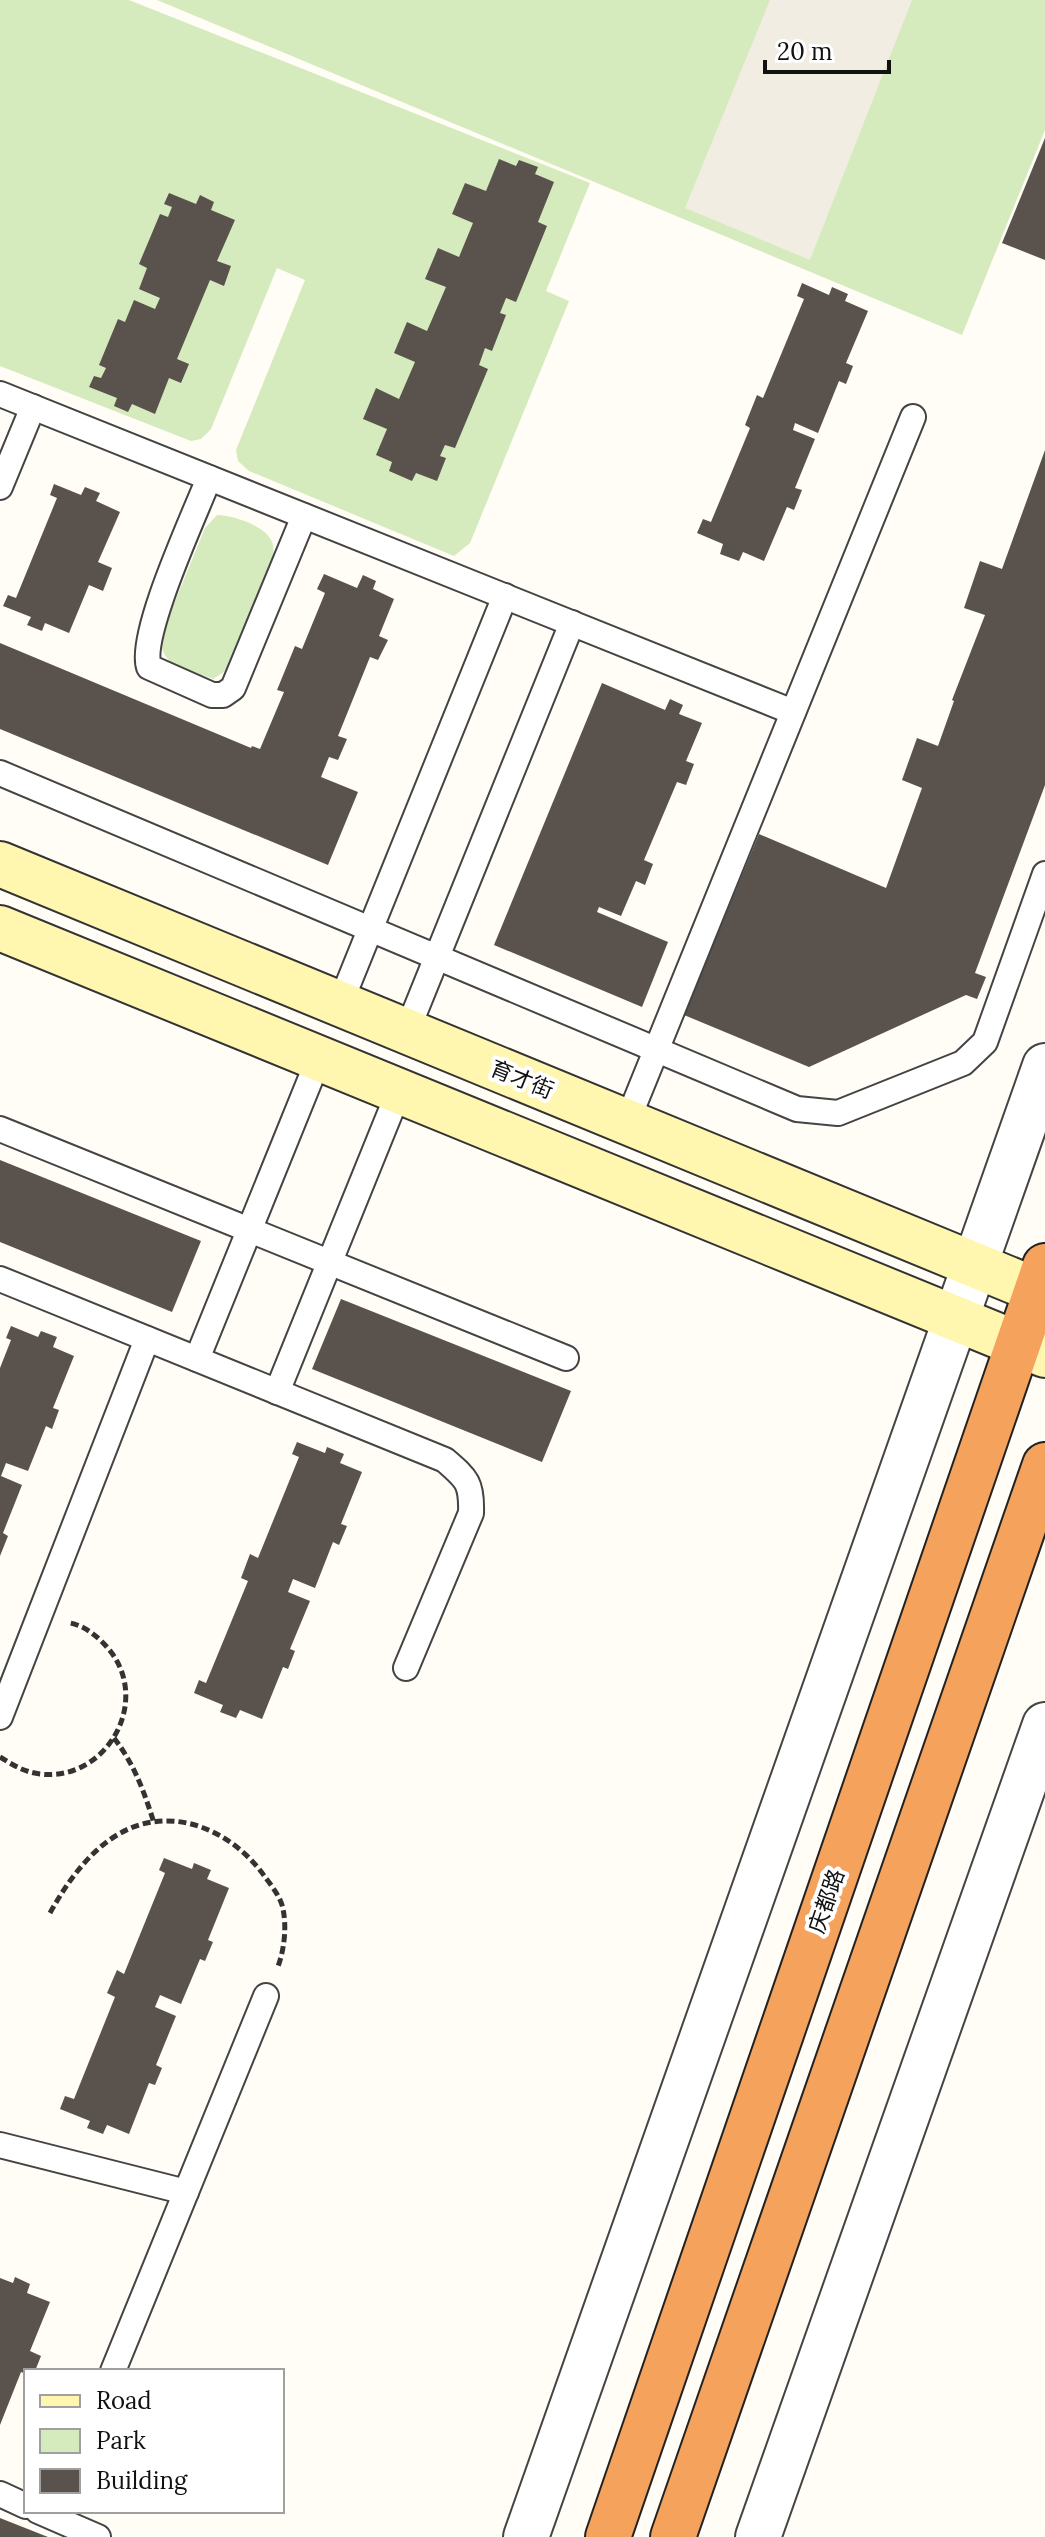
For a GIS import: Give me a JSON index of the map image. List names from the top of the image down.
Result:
{
  "streets": {
    "highway": ["庆都路"],
    "street": ["育才街"]
  },
  "crossings": [
    ["育才街", "庆都路"]
  ],
  "legend": ["Road", "Park", "Building"],
  "scale_bar": "20 m"
}
